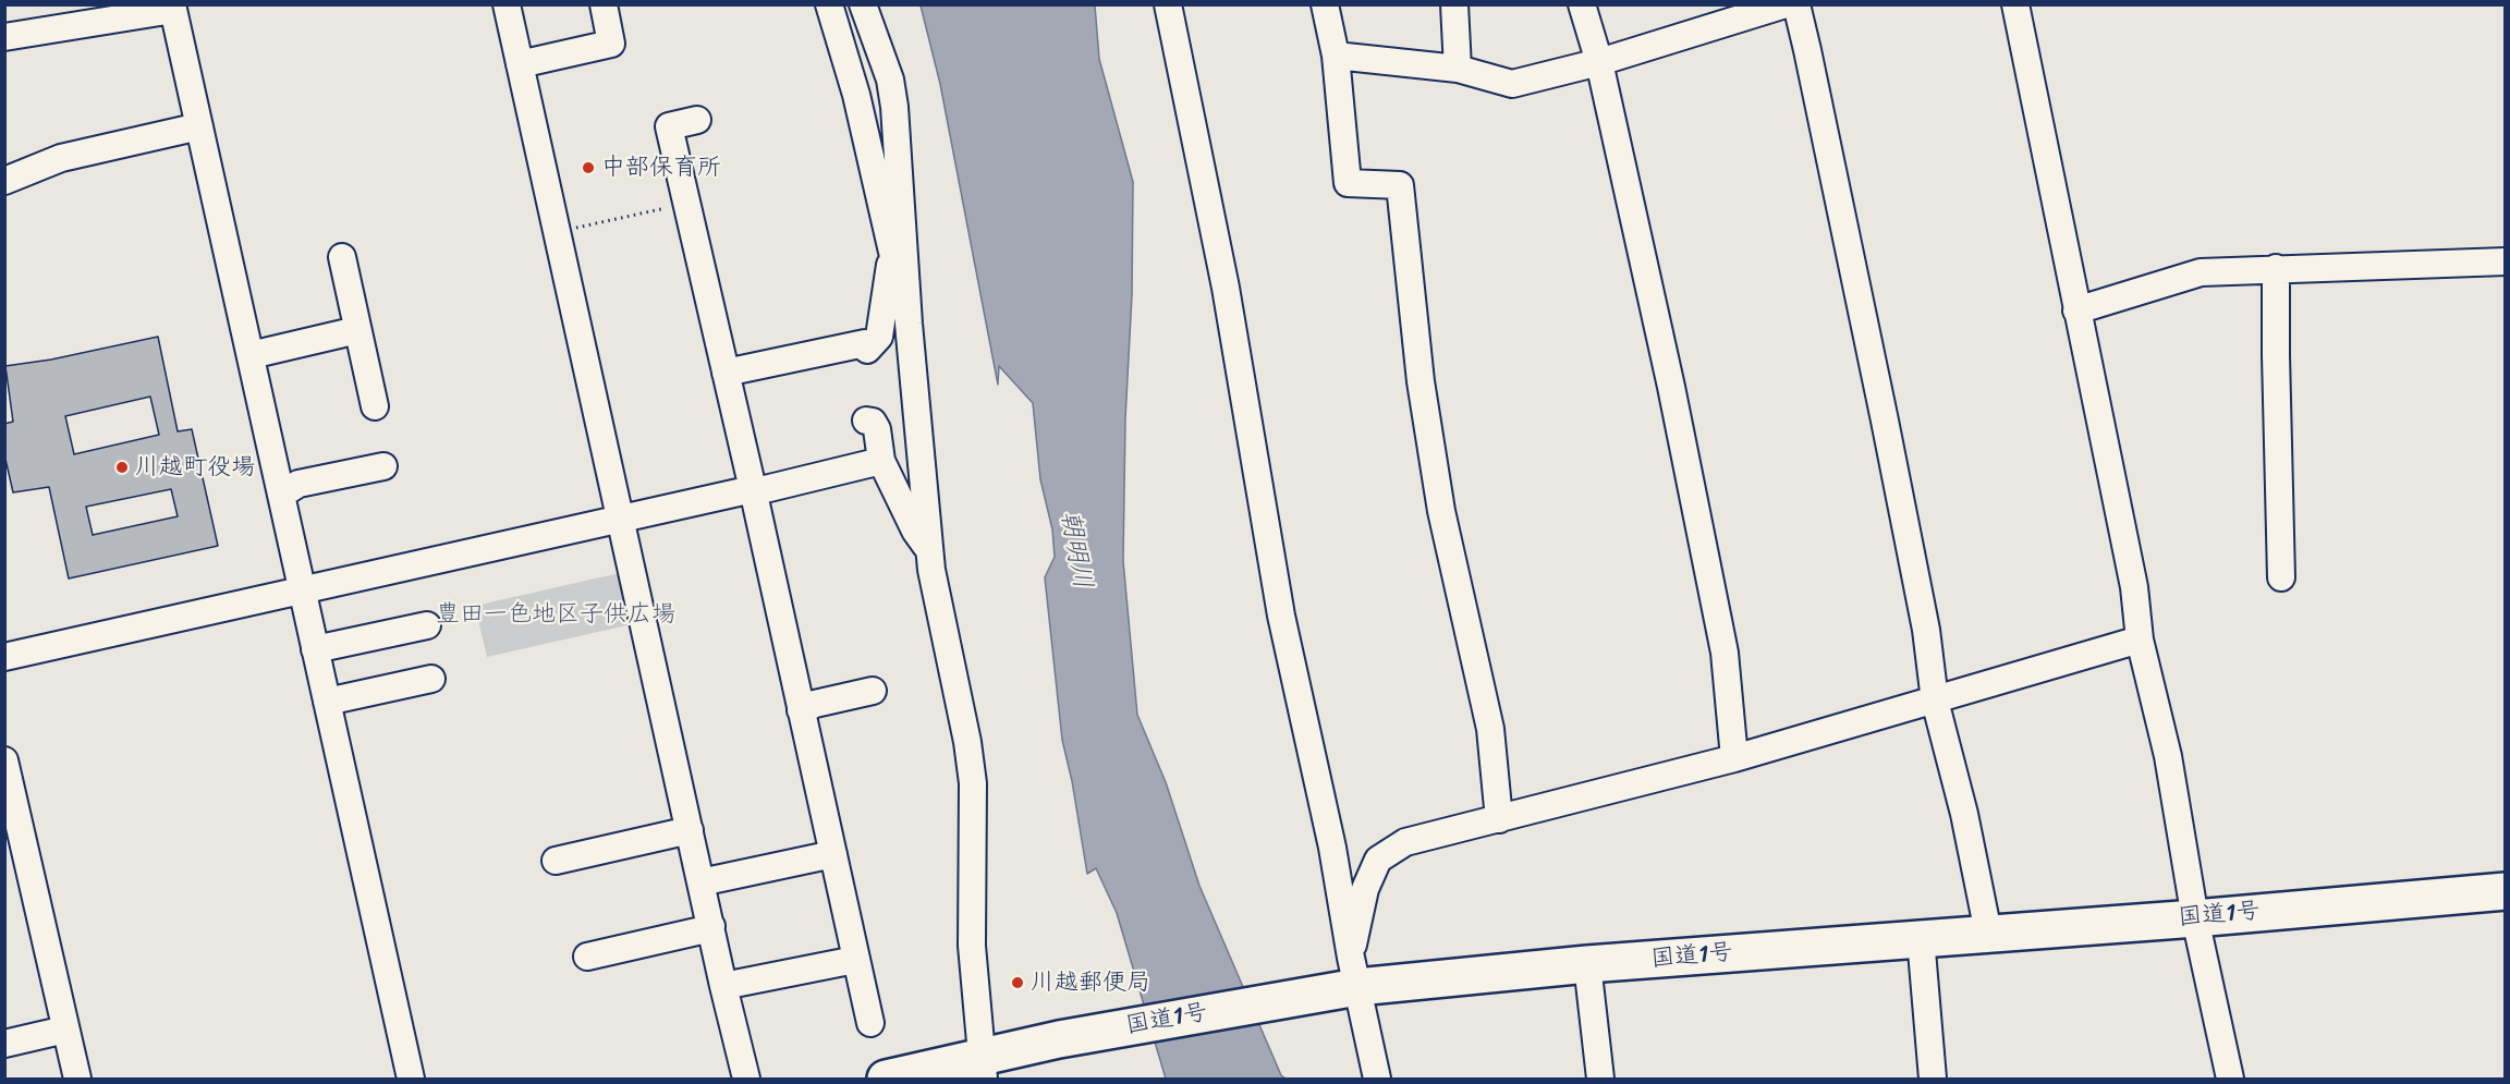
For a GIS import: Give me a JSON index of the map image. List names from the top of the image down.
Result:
{
  "streets": {
    "highway": ["国道1号"]
  },
  "water": ["朝明川"],
  "parks": ["豊田一色地区子供広場"],
  "places": ["中部保育所", "川越町役場", "川越郵便局"]
}
